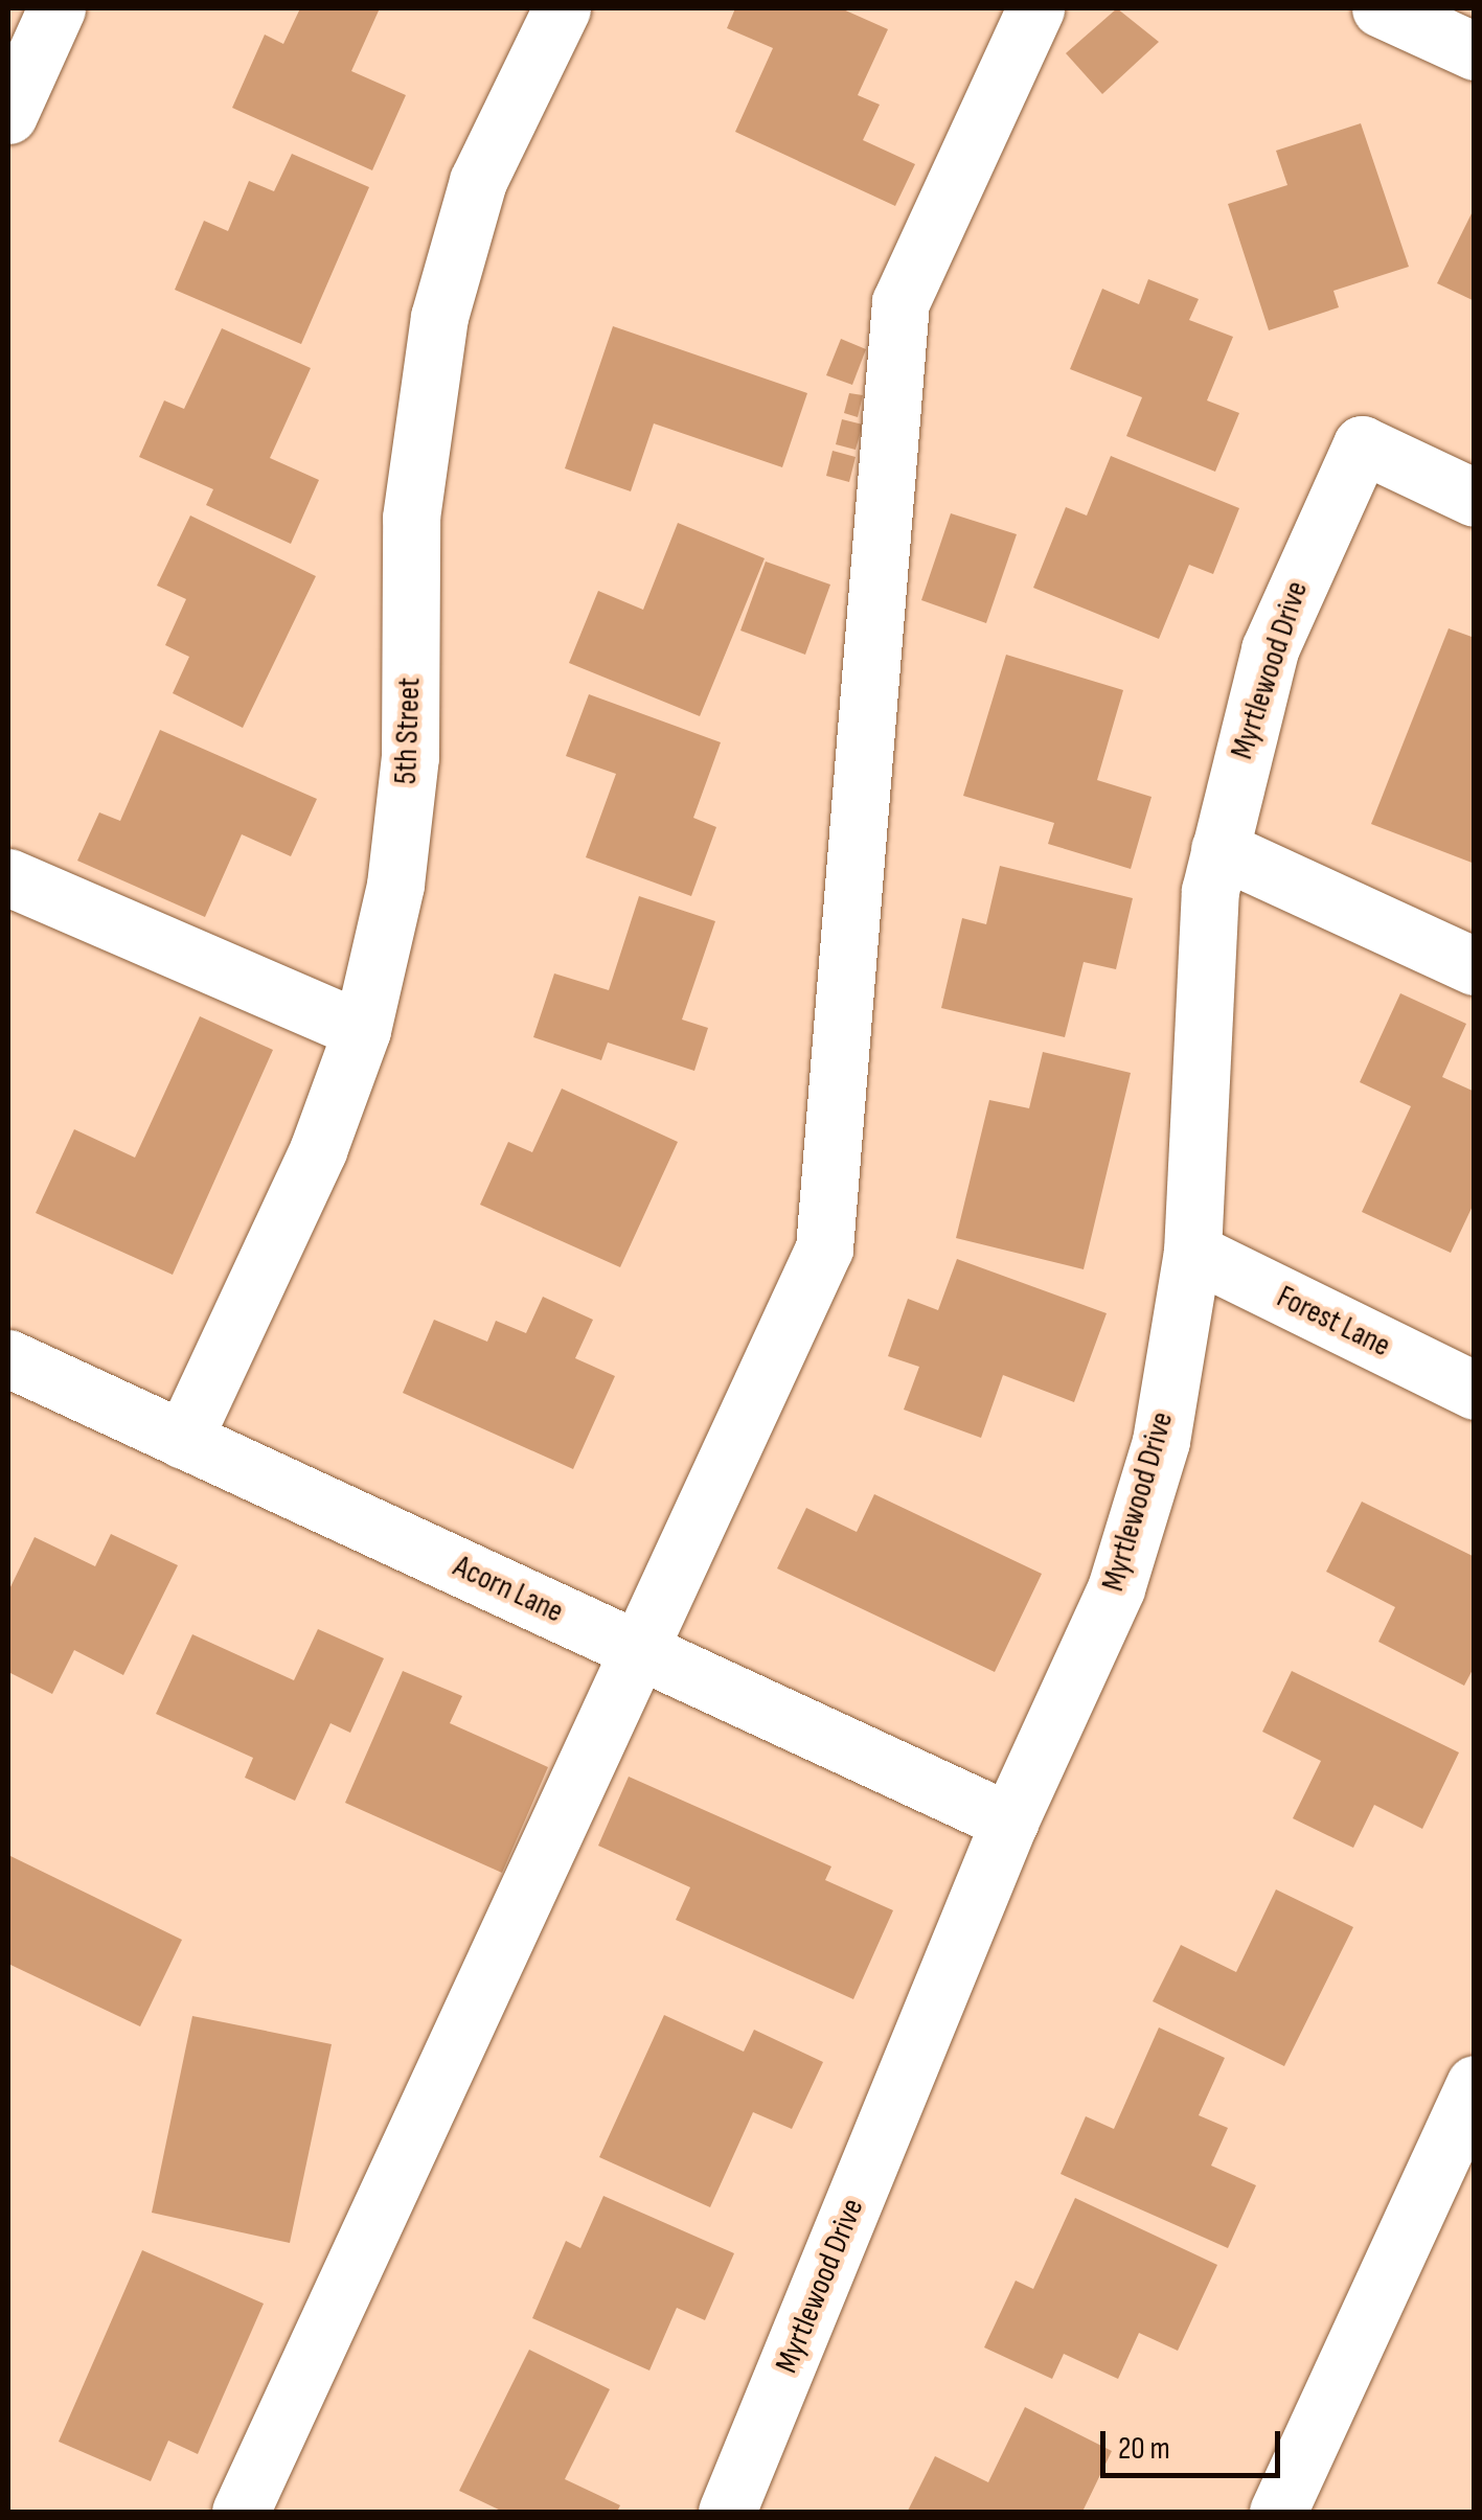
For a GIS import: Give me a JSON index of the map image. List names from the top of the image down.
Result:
{
  "streets": {
    "street": [
      "Myrtlewood Drive",
      "5th Street",
      "Forest Lane",
      "Acorn Lane"
    ]
  },
  "crossings": [
    ["Myrtlewood Drive", "Forest Lane"],
    ["Myrtlewood Drive", "Acorn Lane"],
    ["5th Street", "Acorn Lane"]
  ],
  "scale_bar": "20 m"
}
